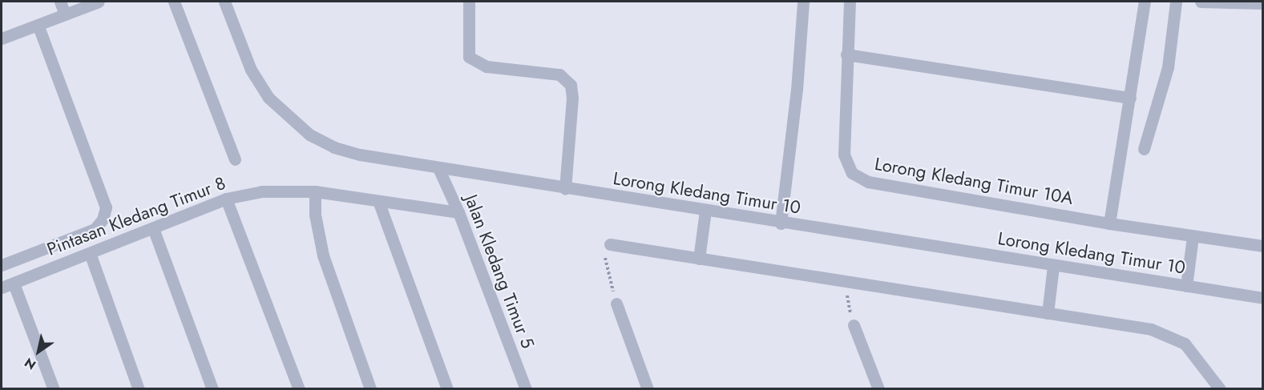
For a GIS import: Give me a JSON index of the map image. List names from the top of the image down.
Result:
{
  "streets": {
    "street": [
      "Lorong Kledang Timur 10A",
      "Lorong Kledang Timur 10",
      "Pintasan Kledang Timur 8",
      "Jalan Kledang Timur 5"
    ]
  },
  "crossings": [
    ["Lorong Kledang Timur 10", "Jalan Kledang Timur 5"],
    ["Pintasan Kledang Timur 8", "Jalan Kledang Timur 5"]
  ],
  "north": "bottom left"
}
